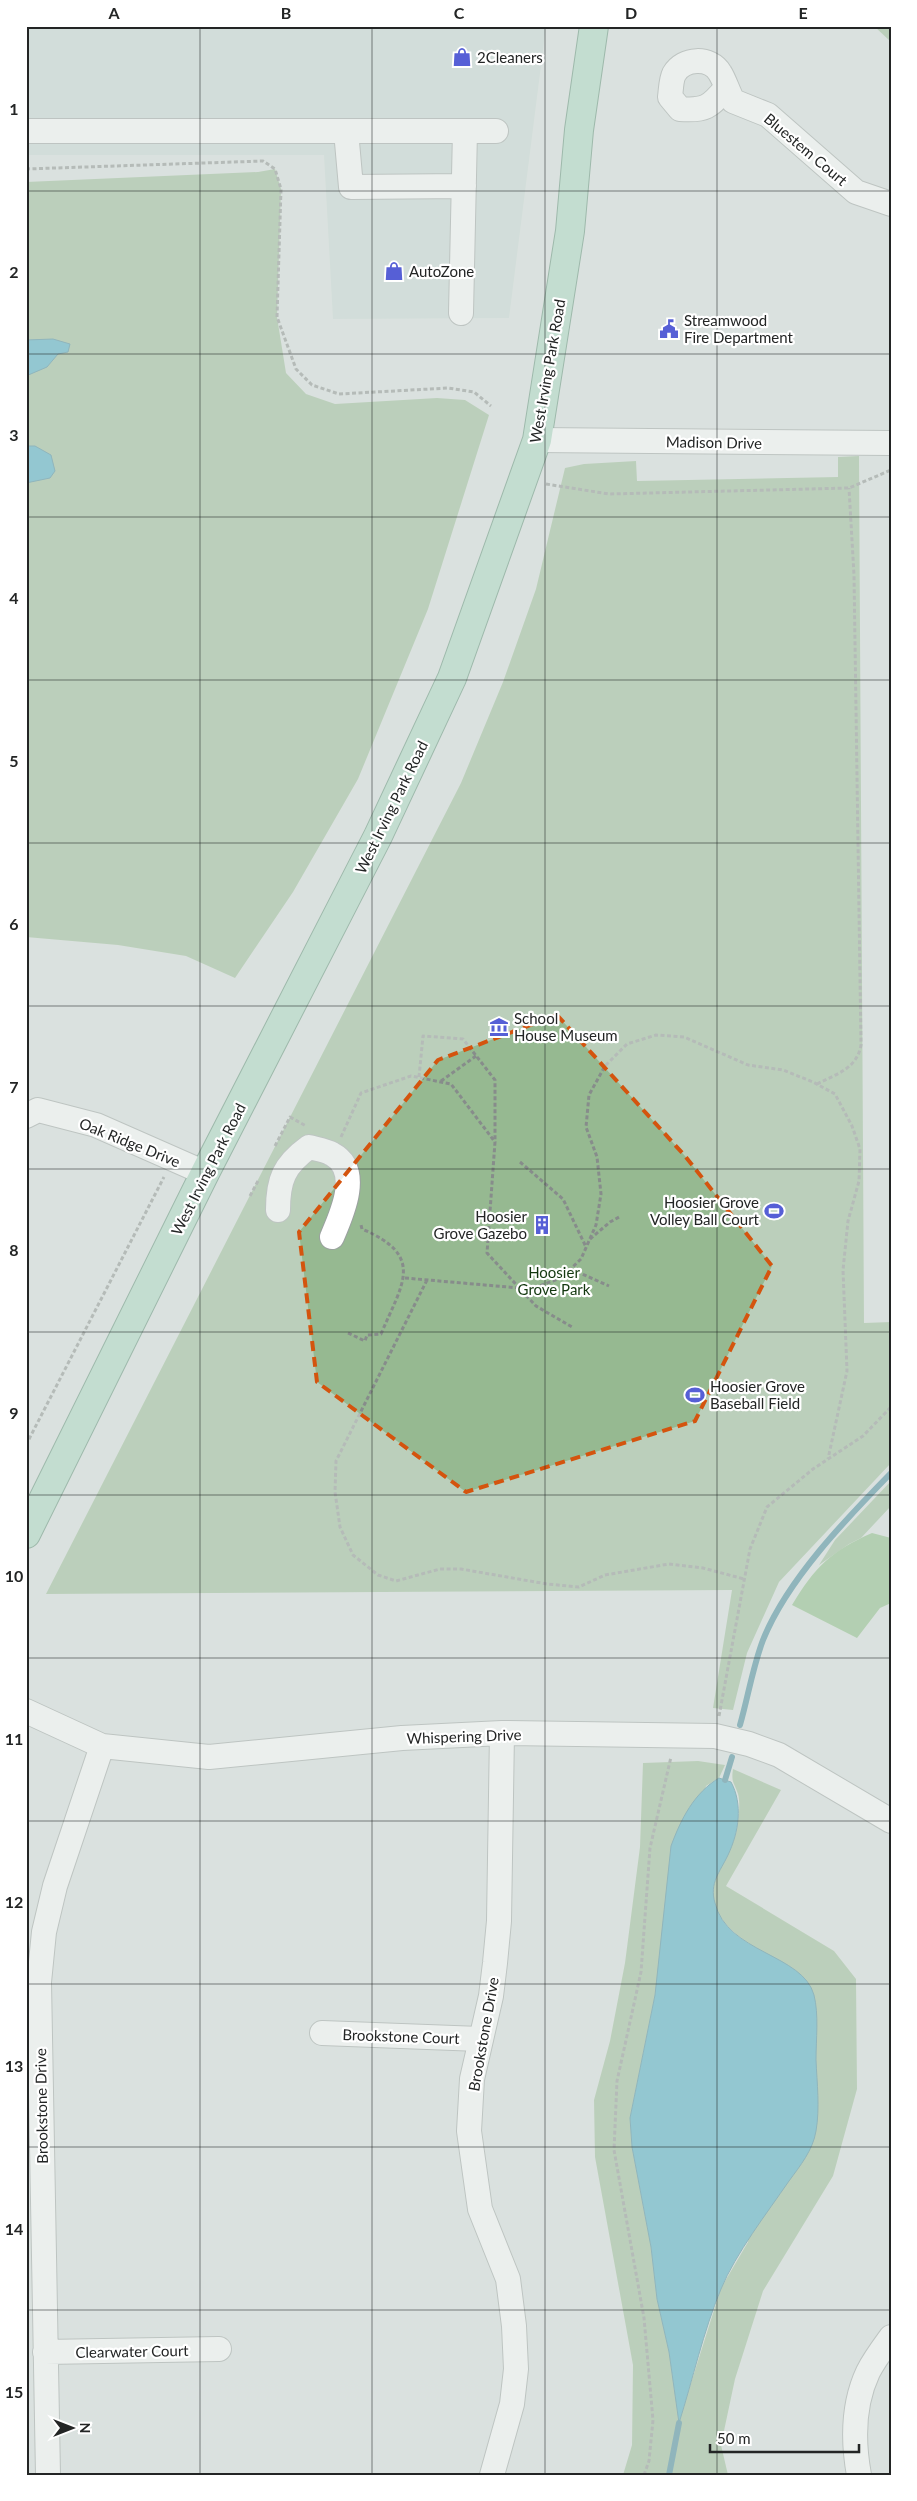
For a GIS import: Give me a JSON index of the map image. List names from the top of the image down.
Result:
{
  "streets": {
    "main road": ["West Irving Park Road"],
    "street": [
      "Bluestem Court",
      "Madison Drive",
      "Oak Ridge Drive",
      "Whispering Drive",
      "Brookstone Drive",
      "Brookstone Court",
      "Clearwater Court"
    ]
  },
  "crossings": [
    ["West Irving Park Road", "Madison Drive"],
    ["West Irving Park Road", "Oak Ridge Drive"],
    ["Whispering Drive", "Brookstone Drive"],
    ["Brookstone Drive", "Brookstone Court"],
    ["Brookstone Drive", "Clearwater Court"]
  ],
  "parks": ["Hoosier Grove Park"],
  "places": {
    "shop": ["2Cleaners", "AutoZone"],
    "public building": ["Streamwood Fire Department"],
    "museum": ["School House Museum"],
    "sports": ["Hoosier Grove Volley Ball Court", "Hoosier Grove Baseball Field"],
    "building": ["Hoosier Grove Gazebo"]
  },
  "scale_bar": "50 m",
  "north": "right",
  "grid": {
    "columns": [
      "A",
      "B",
      "C",
      "D",
      "E"
    ],
    "rows": [
      "1",
      "2",
      "3",
      "4",
      "5",
      "6",
      "7",
      "8",
      "9",
      "10",
      "11",
      "12",
      "13",
      "14",
      "15"
    ]
  }
}
